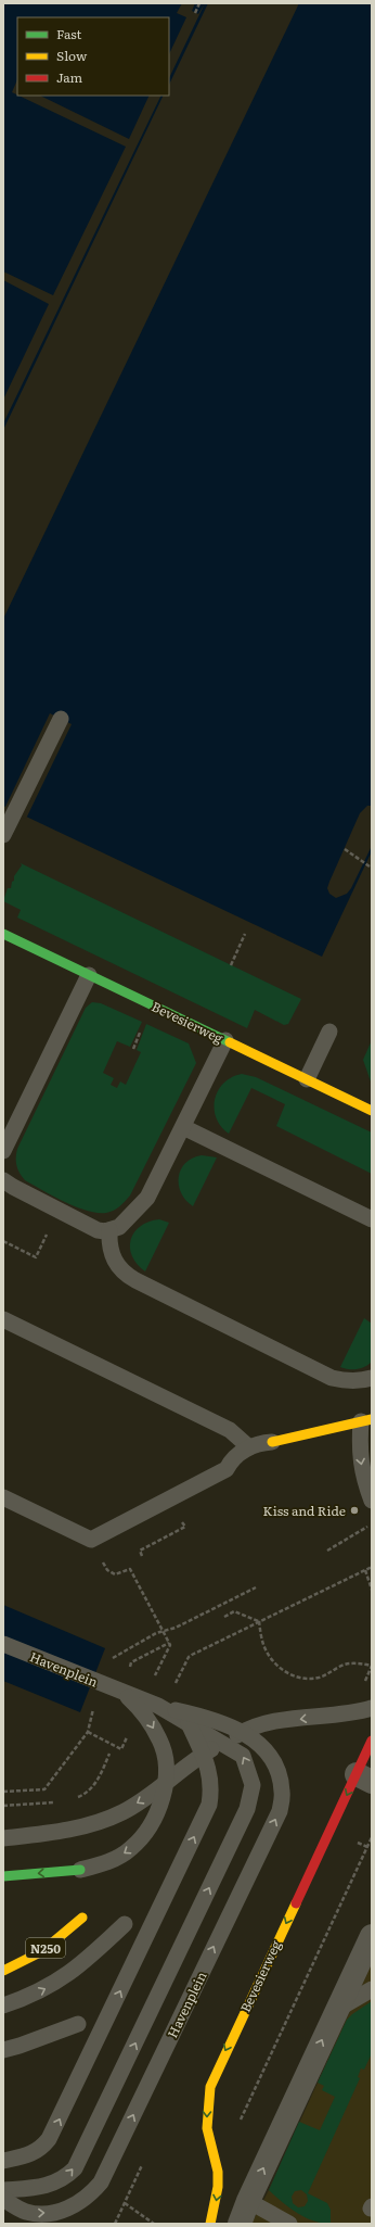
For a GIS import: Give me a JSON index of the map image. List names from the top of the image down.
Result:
{
  "streets": {
    "street": ["Bevesierweg", "Havenplein", "N250"]
  },
  "places": ["Kiss and Ride"],
  "legend": ["Fast", "Slow", "Jam"]
}
